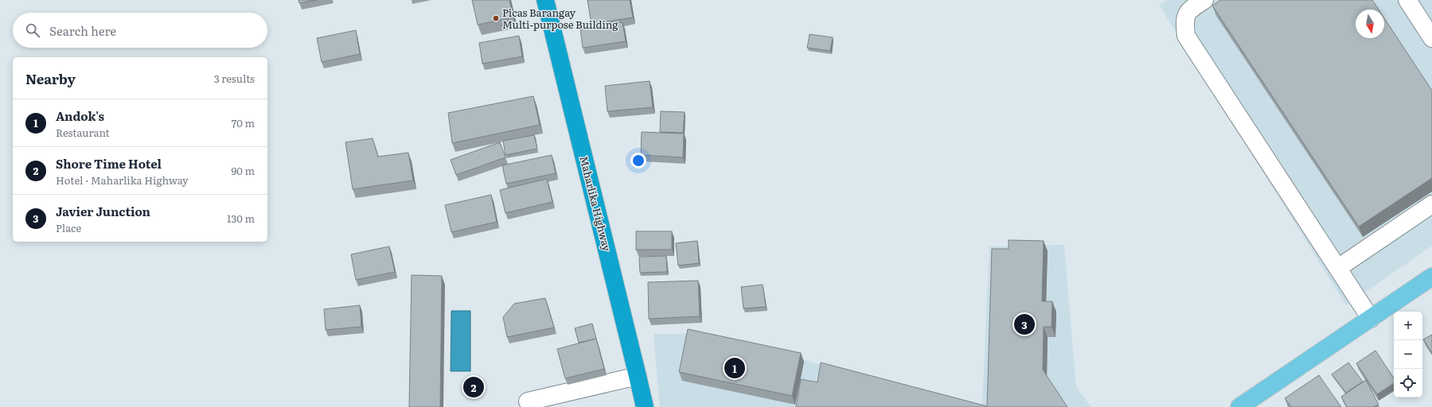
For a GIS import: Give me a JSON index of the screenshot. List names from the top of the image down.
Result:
{
  "streets": {
    "highway": ["Maharlika Highway"]
  },
  "places": ["Picas Barangay Multi-purpose Building"],
  "north": "bottom",
  "page": {
    "search": "Search here",
    "heading": ["Nearby", "3 results"],
    "list": [
      {
        "mark": "1",
        "name": "Andok's",
        "note": "Restaurant",
        "value": "70 m"
      },
      {
        "mark": "2",
        "name": "Shore Time Hotel",
        "note": "Hotel · Maharlika Highway",
        "value": "90 m"
      },
      {
        "mark": "3",
        "name": "Javier Junction",
        "note": "Place",
        "value": "130 m"
      }
    ],
    "map_buttons": ["+", "−"],
    "pins": ["3", "1", "2"]
  }
}
